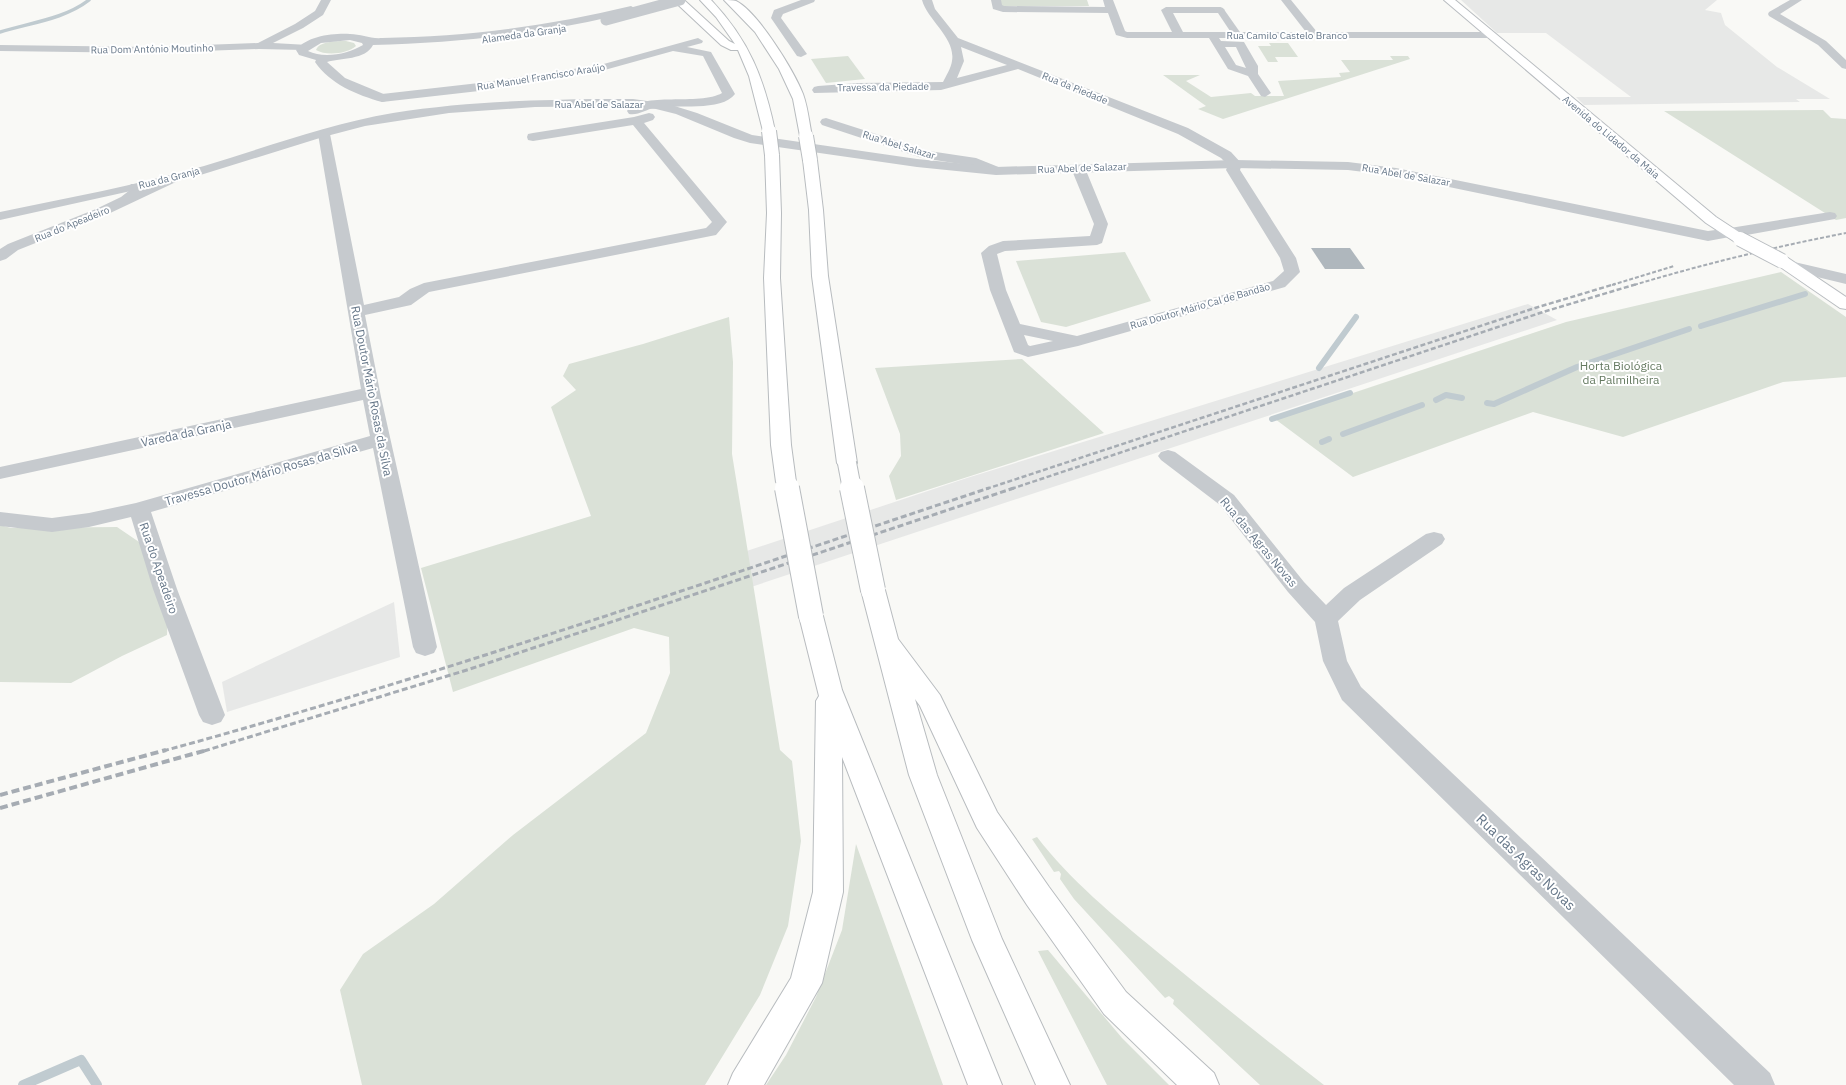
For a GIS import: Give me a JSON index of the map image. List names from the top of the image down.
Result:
{
  "streets": {
    "main road": ["Avenida do Lidador da Maia"],
    "street": [
      "Alameda da Granja",
      "Rua Camilo Castelo Branco",
      "Rua Dom António Moutinho",
      "Rua Manuel Francisco Araújo",
      "Travessa da Piedade",
      "Rua da Piedade",
      "Rua Abel de Salazar",
      "Rua Abel Salazar",
      "Rua da Granja",
      "Rua do Apeadeiro",
      "Rua Doutor Mário Cal de Bandão",
      "Rua Doutor Mário Rosas da Silva",
      "Vareda da Granja",
      "Travessa Doutor Mário Rosas da Silva",
      "Rua das Agras Novas"
    ]
  },
  "crossings": [
    ["Alameda da Granja", "Rua Dom António Moutinho"],
    ["Rua Camilo Castelo Branco", "Avenida do Lidador da Maia"],
    ["Rua Manuel Francisco Araújo", "Rua Abel de Salazar"],
    ["Rua Manuel Francisco Araújo", "Rua da Granja"],
    ["Travessa da Piedade", "Rua da Piedade"],
    ["Rua da Piedade", "Rua Abel de Salazar"],
    ["Rua da Piedade", "Rua Doutor Mário Cal de Bandão"],
    ["Rua Abel de Salazar", "Avenida do Lidador da Maia"],
    ["Rua Abel de Salazar", "Rua Abel Salazar"],
    ["Rua Abel de Salazar", "Rua da Granja"],
    ["Rua Abel de Salazar", "Rua Doutor Mário Cal de Bandão"],
    ["Rua da Granja", "Rua do Apeadeiro"],
    ["Rua da Granja", "Rua Doutor Mário Rosas da Silva"],
    ["Rua do Apeadeiro", "Travessa Doutor Mário Rosas da Silva"],
    ["Rua Doutor Mário Rosas da Silva", "Vareda da Granja"],
    ["Rua Doutor Mário Rosas da Silva", "Travessa Doutor Mário Rosas da Silva"]
  ],
  "parks": ["Horta Biológica da Palmilheira"]
}
